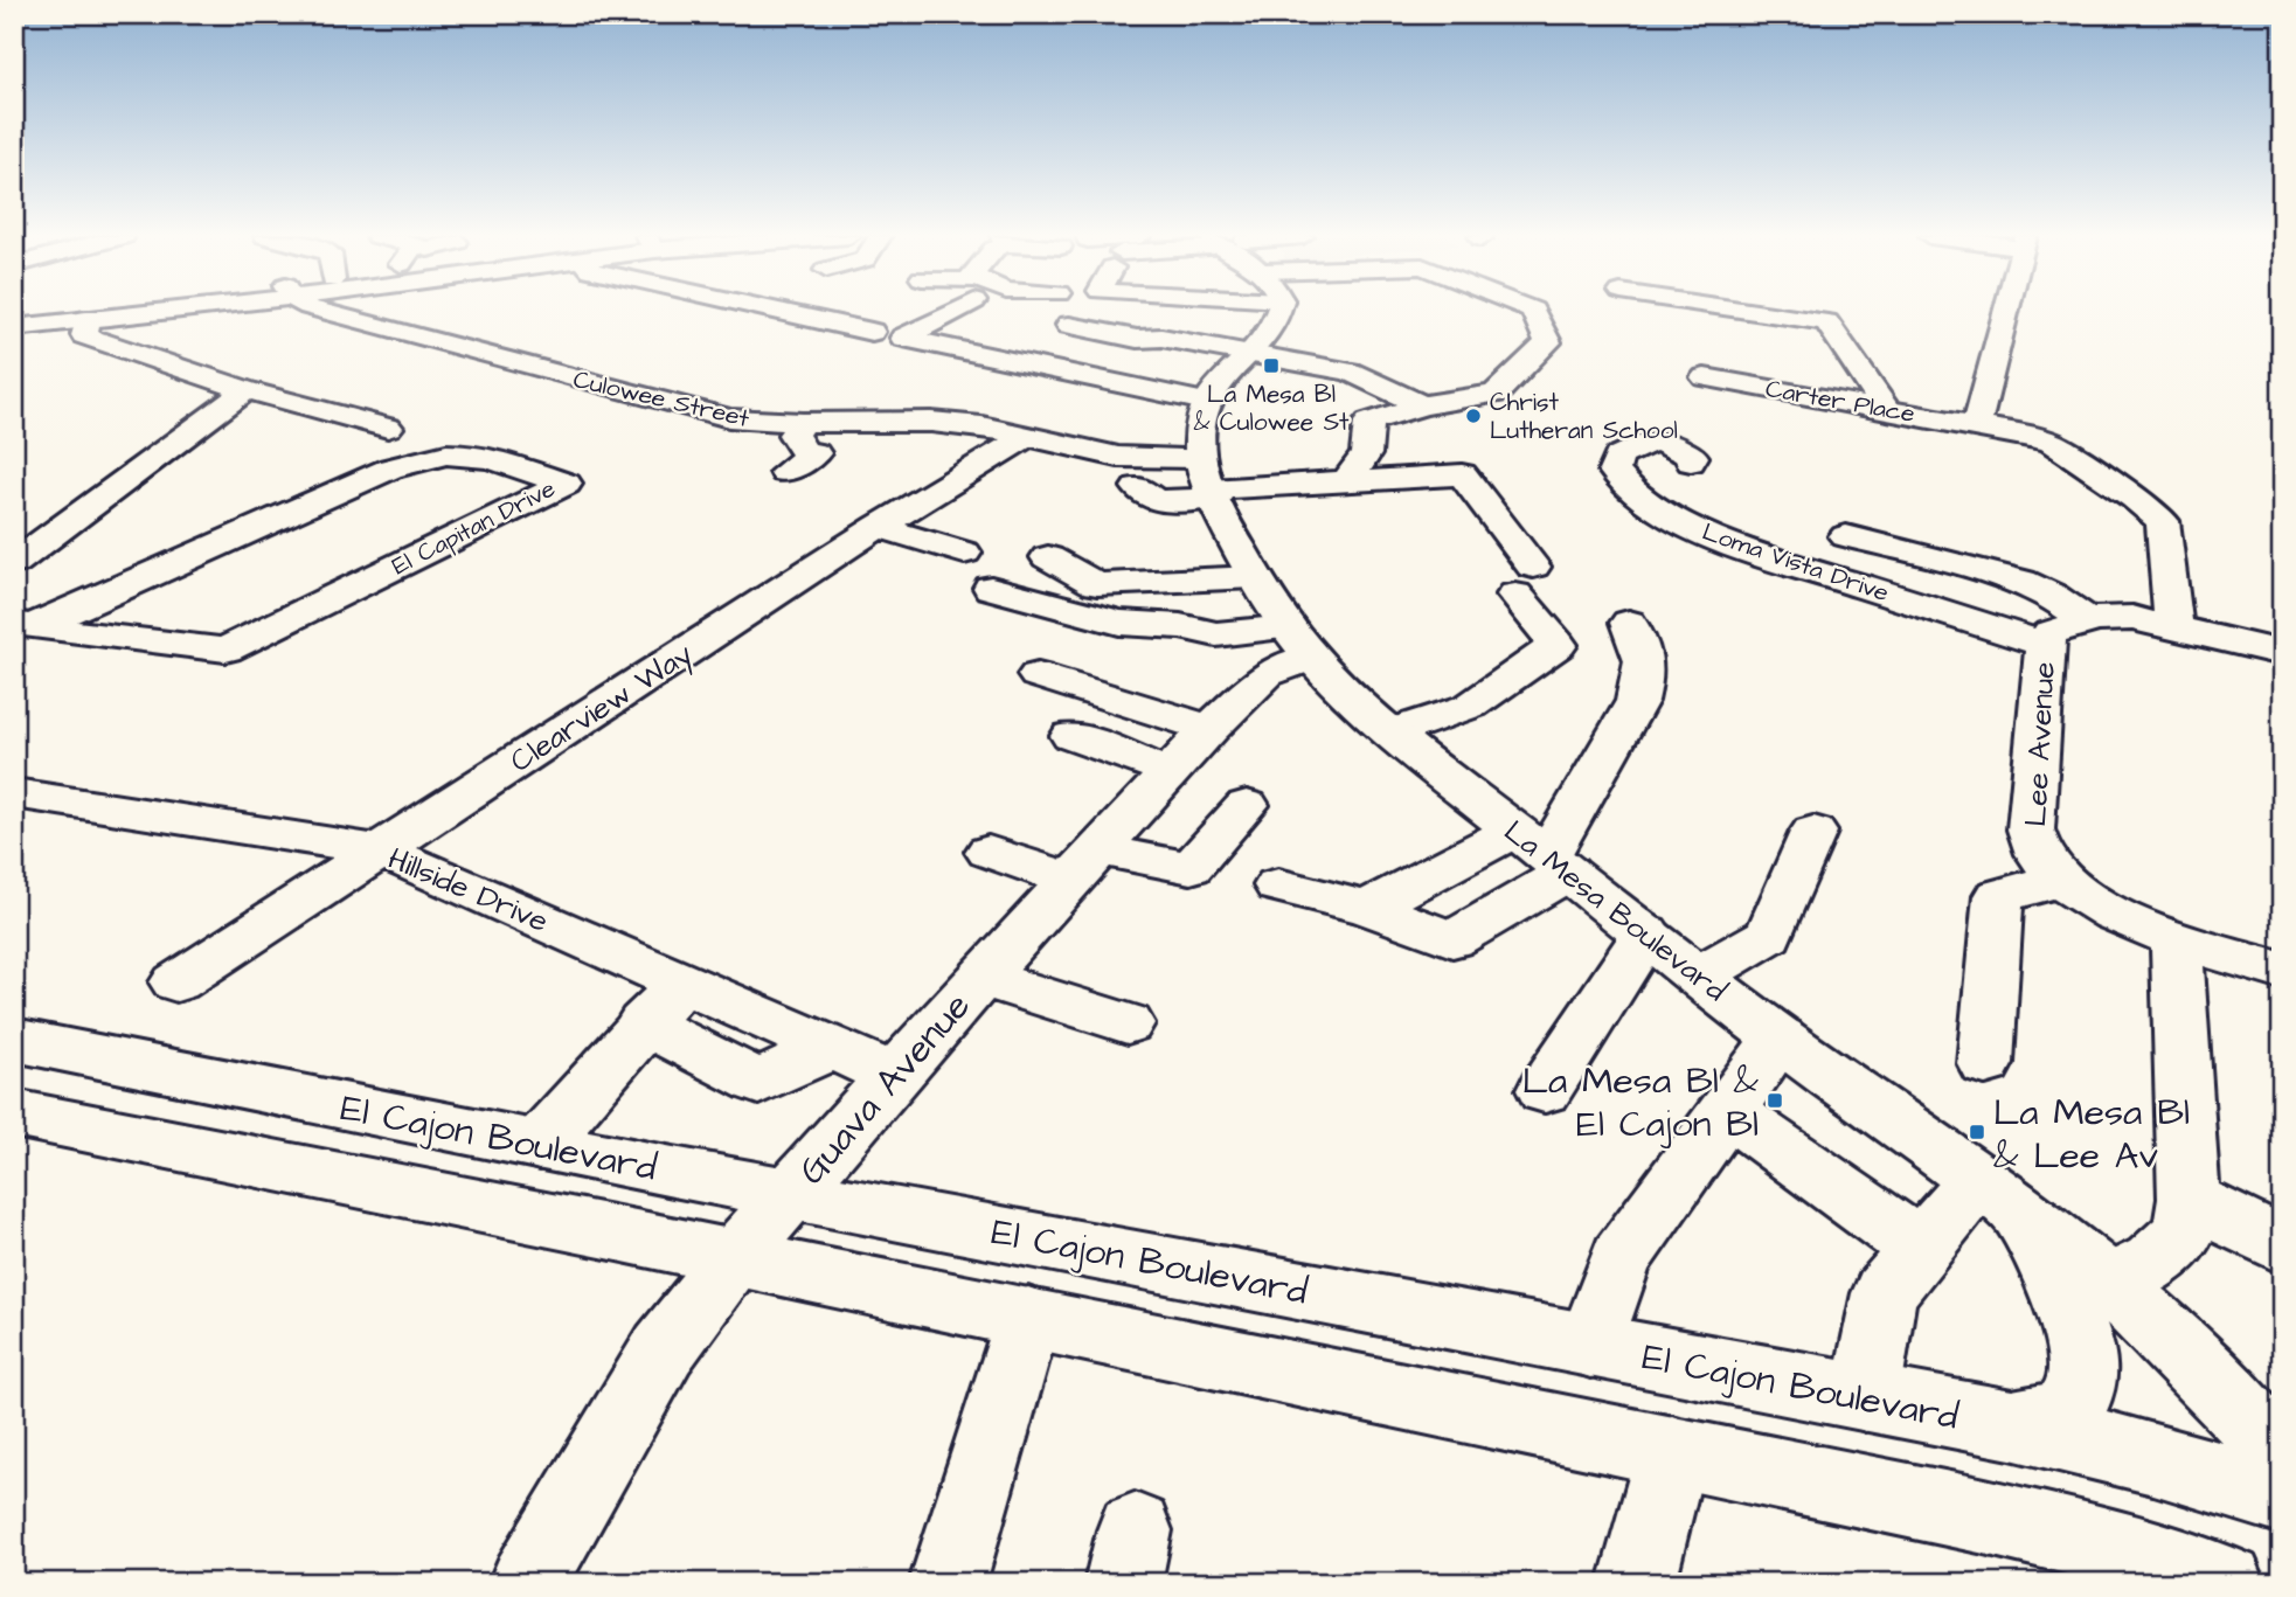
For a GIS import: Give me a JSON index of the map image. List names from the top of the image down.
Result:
{
  "streets": {
    "street": [
      "Culowee Street",
      "Carter Place",
      "El Capitan Drive",
      "Loma Vista Drive",
      "Clearview Way",
      "Lee Avenue",
      "Hillside Drive",
      "La Mesa Boulevard",
      "Guava Avenue",
      "El Cajon Boulevard"
    ]
  },
  "crossings": [
    ["Culowee Street", "Clearview Way"],
    ["Culowee Street", "La Mesa Boulevard"],
    ["Loma Vista Drive", "Lee Avenue"],
    ["Clearview Way", "Hillside Drive"],
    ["Hillside Drive", "Guava Avenue"],
    ["La Mesa Boulevard", "Guava Avenue"],
    ["Guava Avenue", "El Cajon Boulevard"]
  ],
  "places": {
    "transit": ["La Mesa Bl & Culowee St", "La Mesa Bl & El Cajon Bl", "La Mesa Bl & Lee Av"],
    "other": ["Christ Lutheran School"]
  }
}
